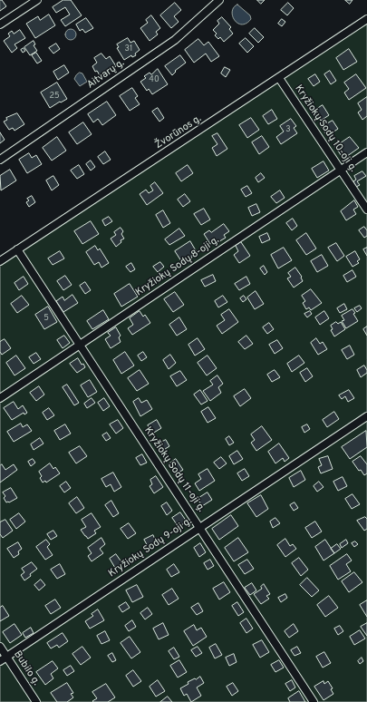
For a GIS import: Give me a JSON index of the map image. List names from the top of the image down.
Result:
{
  "streets": {
    "street": [
      "Aitvarų g.",
      "Kryžiokų Sodų 10-oji g.",
      "Žvorūnos g.",
      "Kryžiokų Sodų 8-oji g.",
      "Kryžiokų Sodų 11-oji g.",
      "Kryžiokų Sodų 9-oji g.",
      "Bubilo g."
    ]
  },
  "crossings": [
    ["Kryžiokų Sodų 10-oji g.", "Žvorūnos g."],
    ["Kryžiokų Sodų 10-oji g.", "Kryžiokų Sodų 8-oji g."],
    ["Žvorūnos g.", "Kryžiokų Sodų 11-oji g."],
    ["Kryžiokų Sodų 8-oji g.", "Kryžiokų Sodų 11-oji g."],
    ["Kryžiokų Sodų 11-oji g.", "Kryžiokų Sodų 9-oji g."],
    ["Kryžiokų Sodų 9-oji g.", "Bubilo g."]
  ],
  "house_numbers": [
    "31",
    "40",
    "25",
    "3",
    "5"
  ]
}
